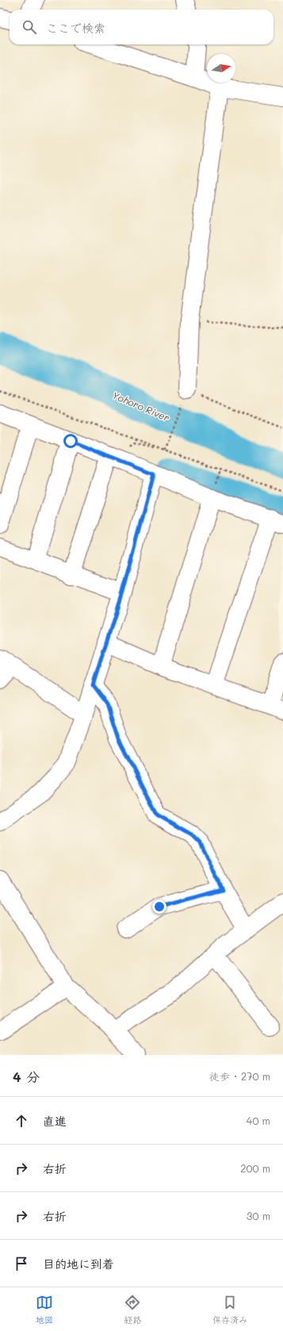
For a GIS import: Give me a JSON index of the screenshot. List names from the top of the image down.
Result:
{
  "water": ["Yohoro River"],
  "north": "right",
  "page": {
    "search": "ここで検索",
    "heading": ["4 分", "徒歩 · 270 m"],
    "list": [
      ["直進", "40 m"],
      ["右折", "200 m"],
      ["右折", "30 m"],
      "目的地に到着"
    ],
    "nav": ["地図", "経路", "保存済み"]
  }
}
